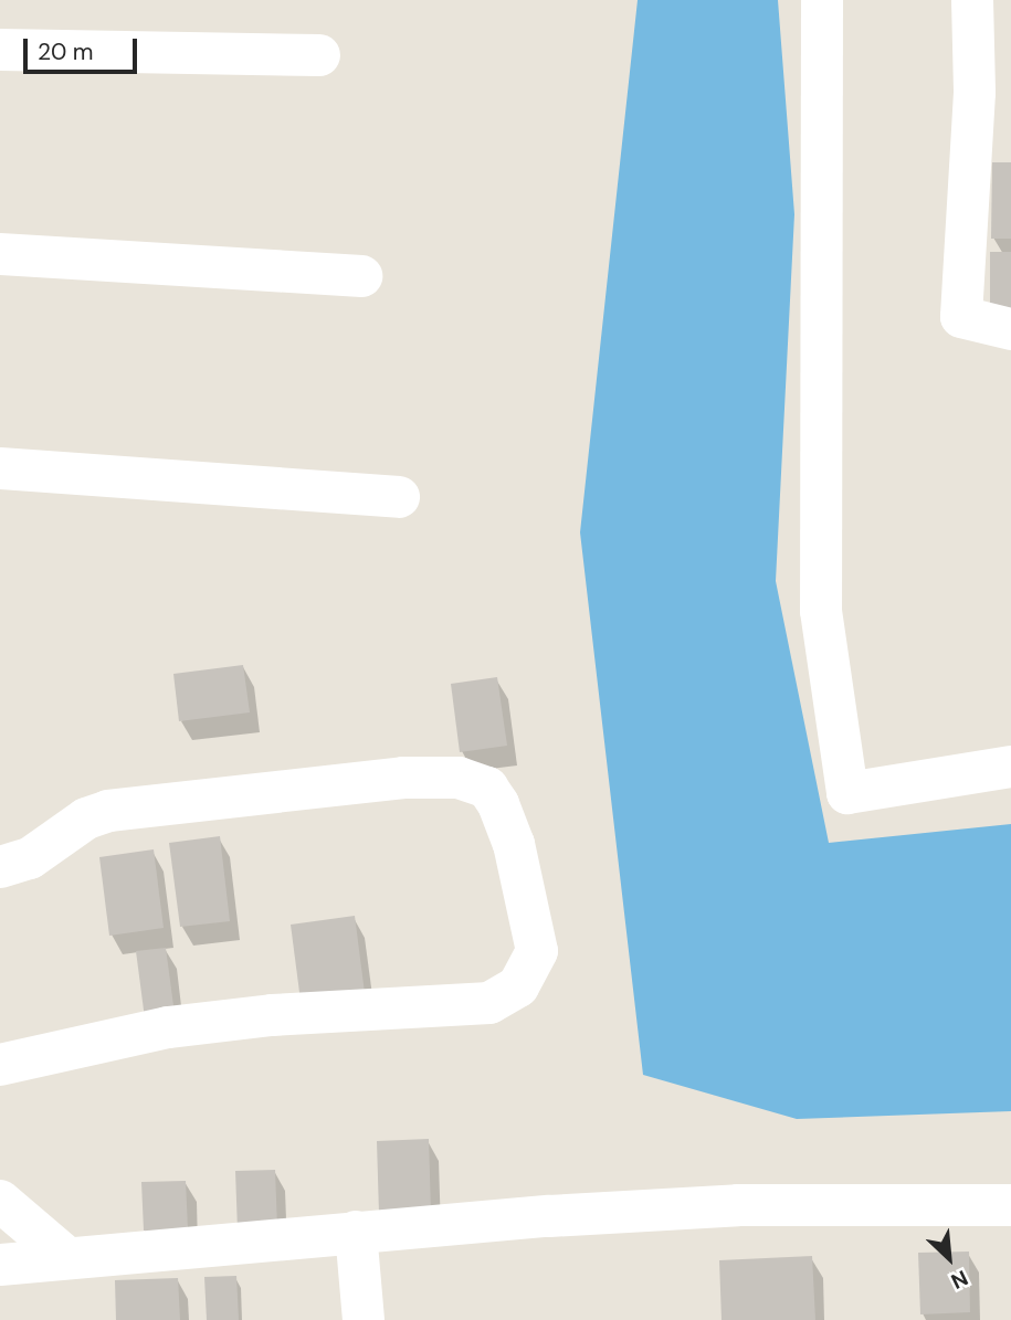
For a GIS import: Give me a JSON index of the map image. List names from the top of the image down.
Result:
{
  "scale_bar": "20 m",
  "north": "bottom right"
}
